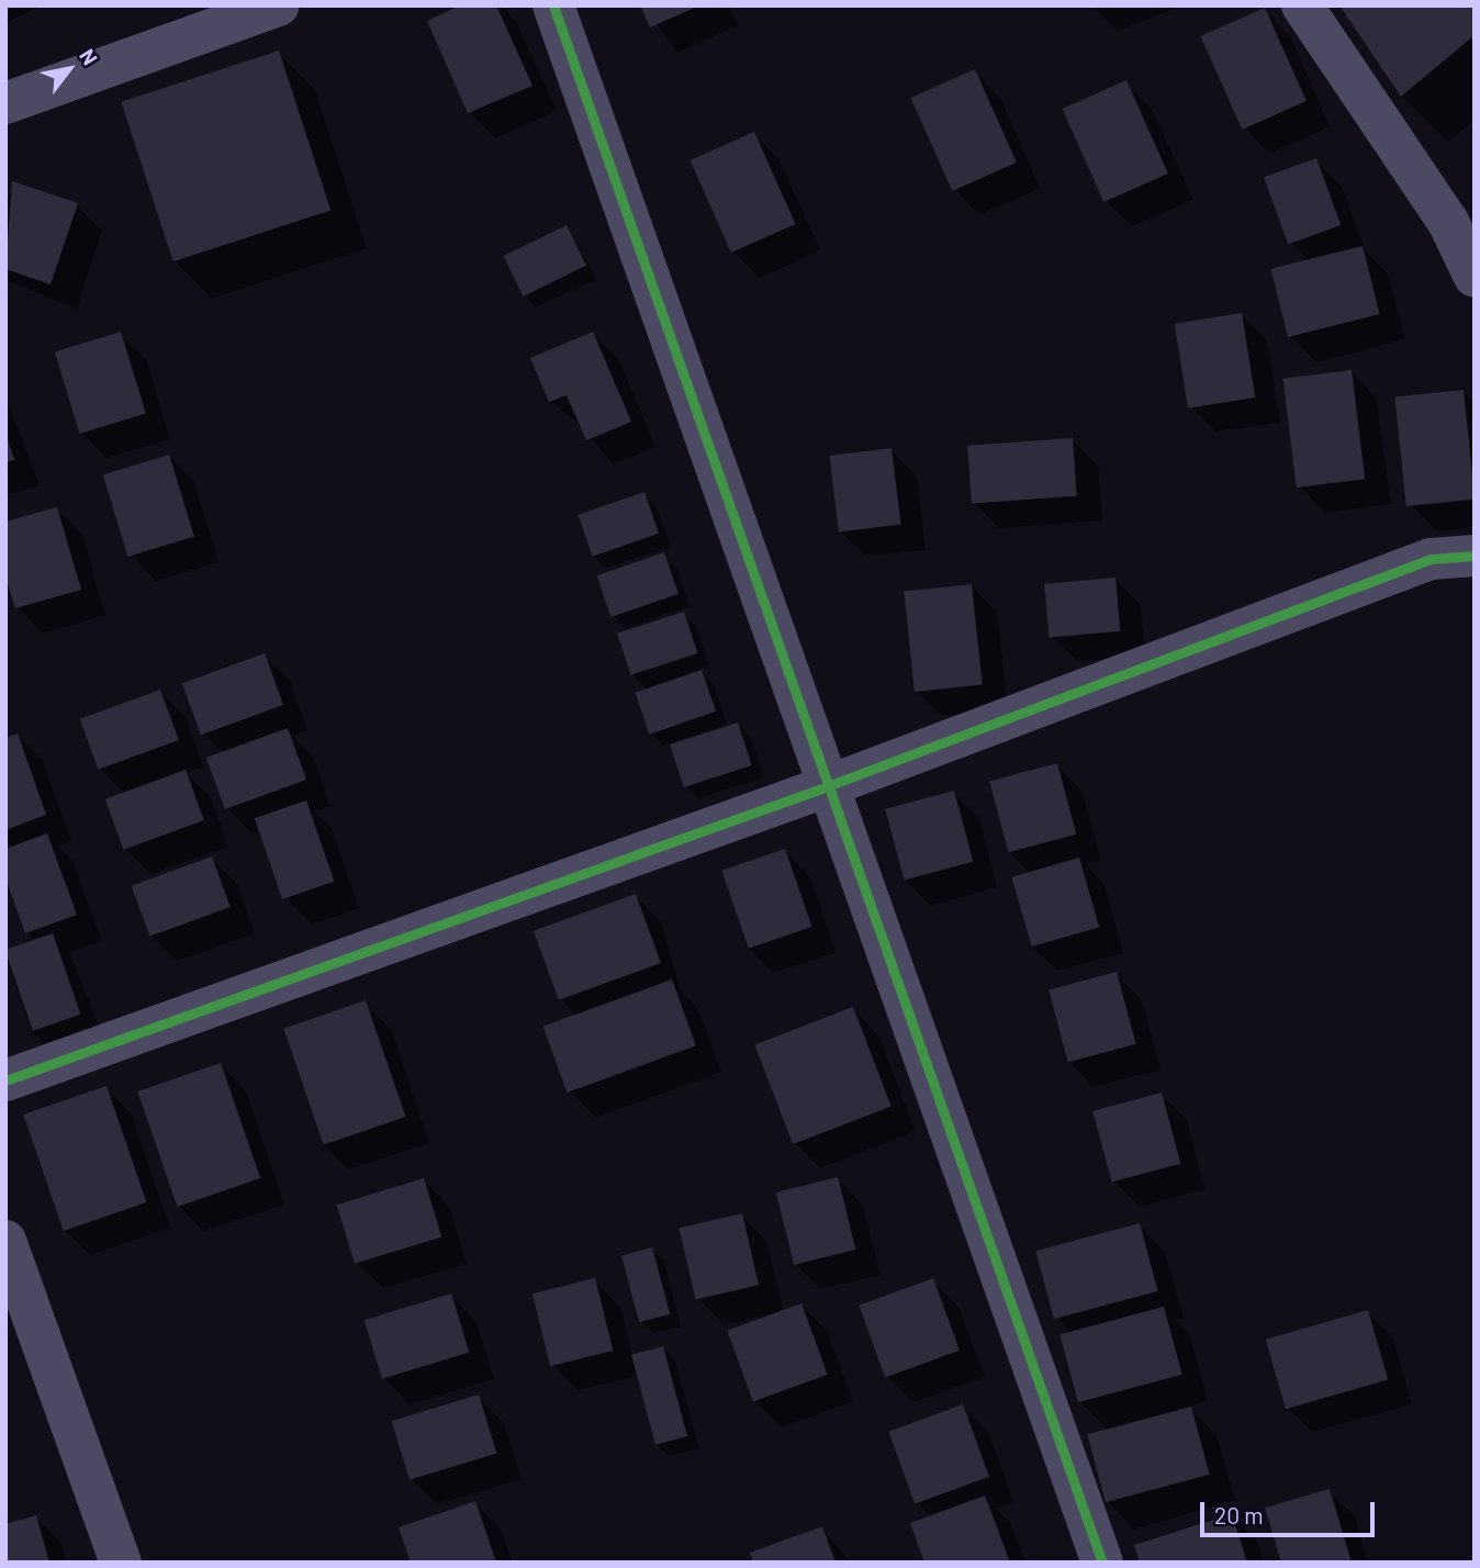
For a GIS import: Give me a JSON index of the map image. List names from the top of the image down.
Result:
{
  "scale_bar": "20 m",
  "north": "top right"
}
